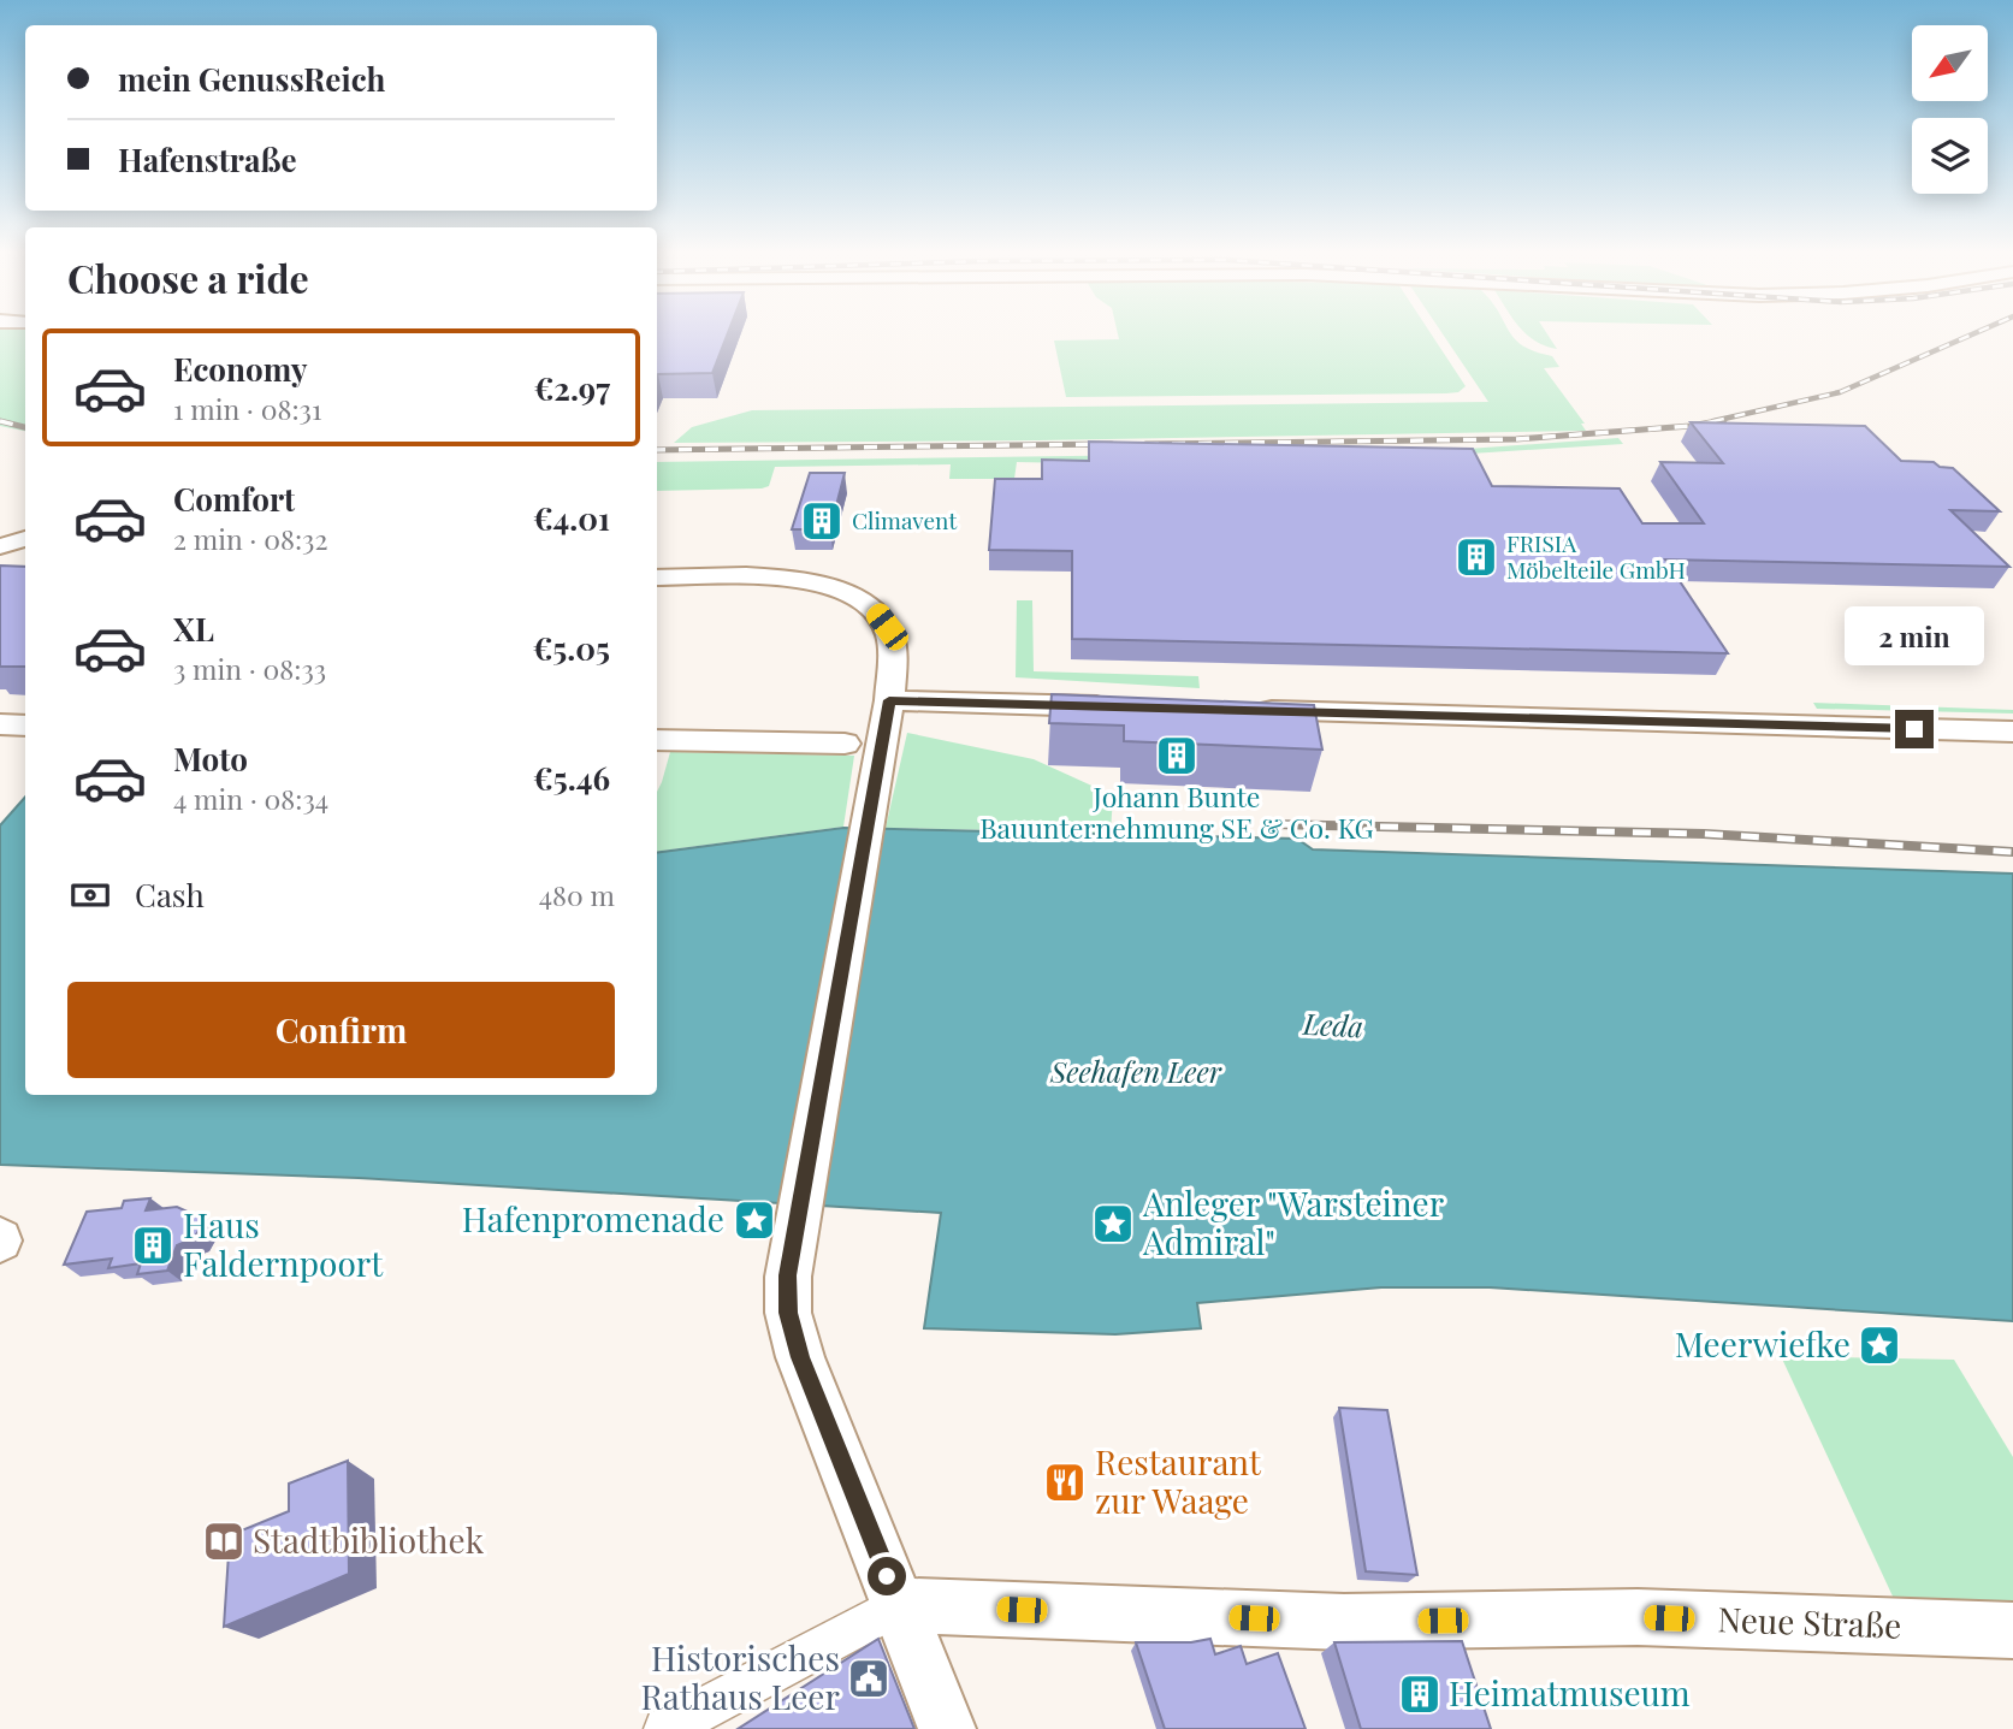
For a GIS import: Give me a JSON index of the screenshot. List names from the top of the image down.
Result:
{
  "streets": {
    "street": ["Neue Straße"]
  },
  "water": ["Leda", "Seehafen Leer"],
  "places": {
    "building": [
      "Climavent",
      "FRISIA Möbelteile GmbH",
      "Johann Bunte Bauunternehmung SE & Co. KG",
      "Haus Faldernpoort",
      "Heimatmuseum"
    ],
    "place": ["Hafenpromenade", "Anleger \"Warsteiner Admiral\"", "Meerwiefke"],
    "restaurant": ["Restaurant zur Waage"],
    "library": ["Stadtbibliothek"],
    "public building": ["Historisches Rathaus Leer"]
  },
  "north": "bottom left",
  "page": {
    "banner": ["mein GenussReich", "Hafenstraße"],
    "heading": "Choose a ride",
    "list": [
      {
        "name": "Economy",
        "note": "1 min · 08:31",
        "value": "€2.97"
      },
      {
        "name": "Comfort",
        "note": "2 min · 08:32",
        "value": "€4.01"
      },
      {
        "name": "XL",
        "note": "3 min · 08:33",
        "value": "€5.05"
      },
      {
        "name": "Moto",
        "note": "4 min · 08:34",
        "value": "€5.46"
      }
    ],
    "bubble": "2 min",
    "pay": ["Cash", "480 m"],
    "buttons": "Confirm"
  }
}
